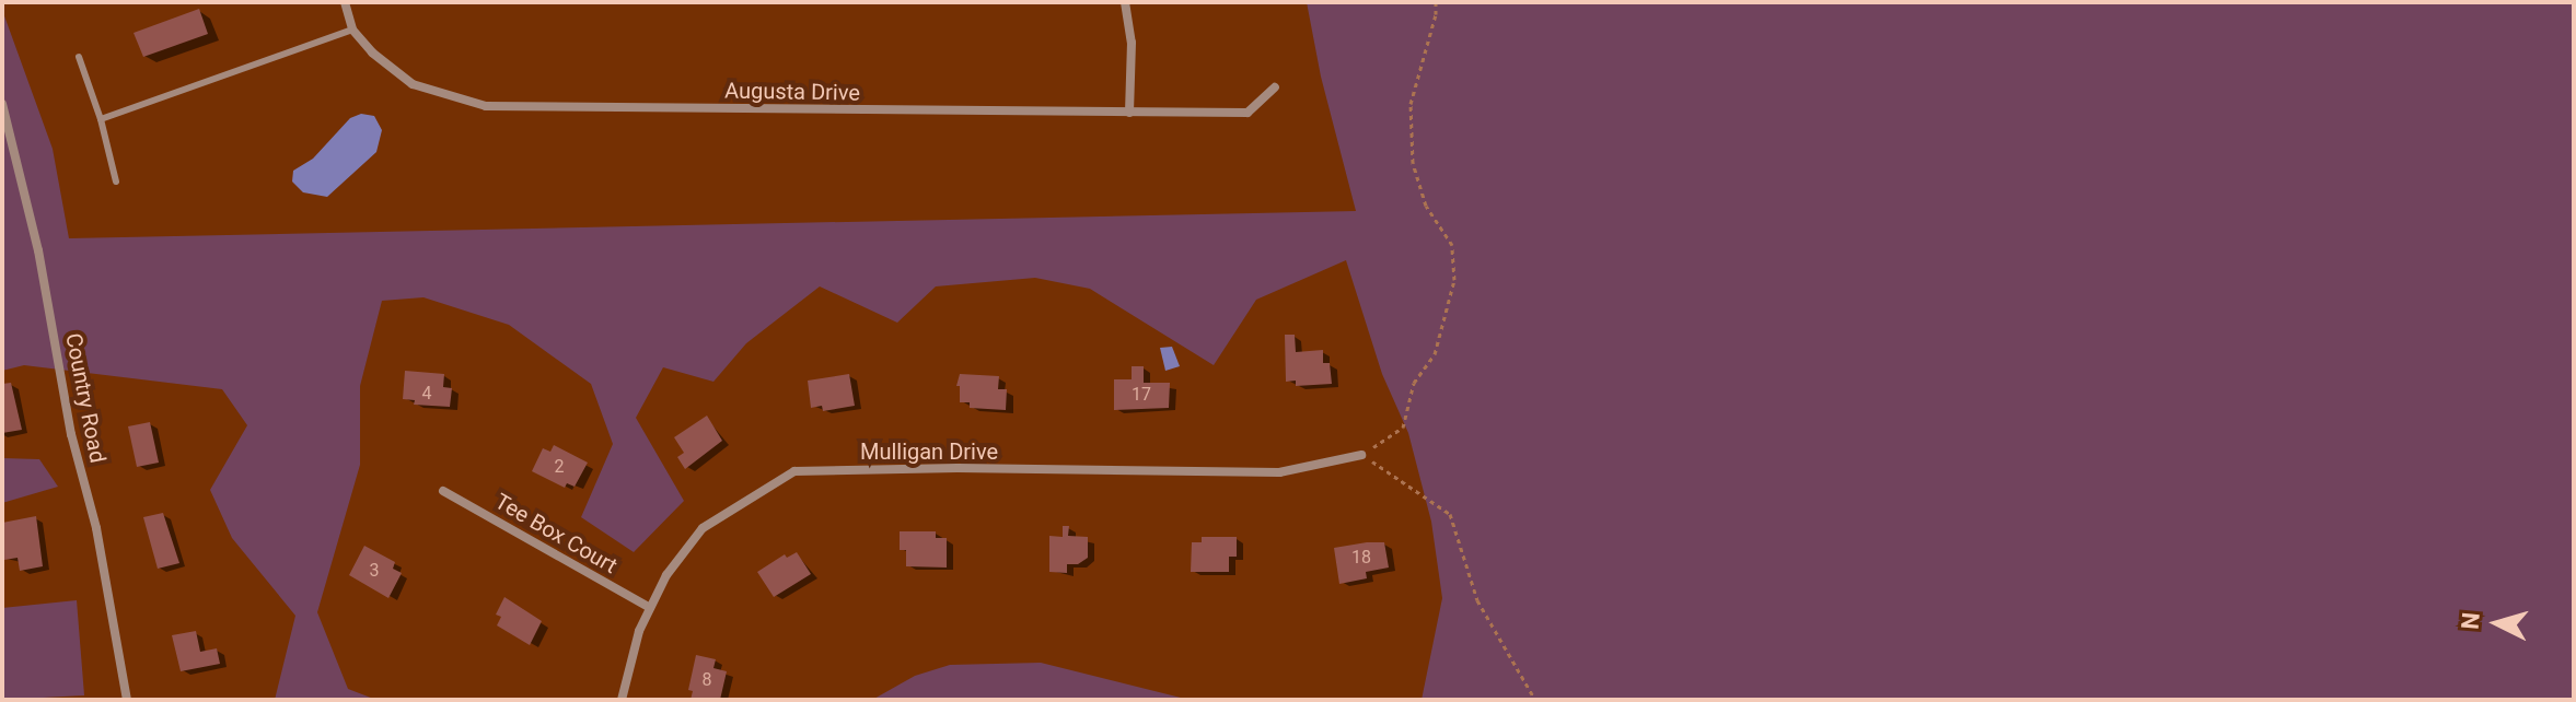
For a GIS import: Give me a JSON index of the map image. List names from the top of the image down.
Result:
{
  "streets": {
    "street": [
      "Augusta Drive",
      "Country Road",
      "Mulligan Drive",
      "Tee Box Court"
    ]
  },
  "crossings": [
    ["Mulligan Drive", "Tee Box Court"]
  ],
  "house_numbers": [
    "4",
    "17",
    "2",
    "18",
    "3",
    "8"
  ],
  "north": "left"
}
